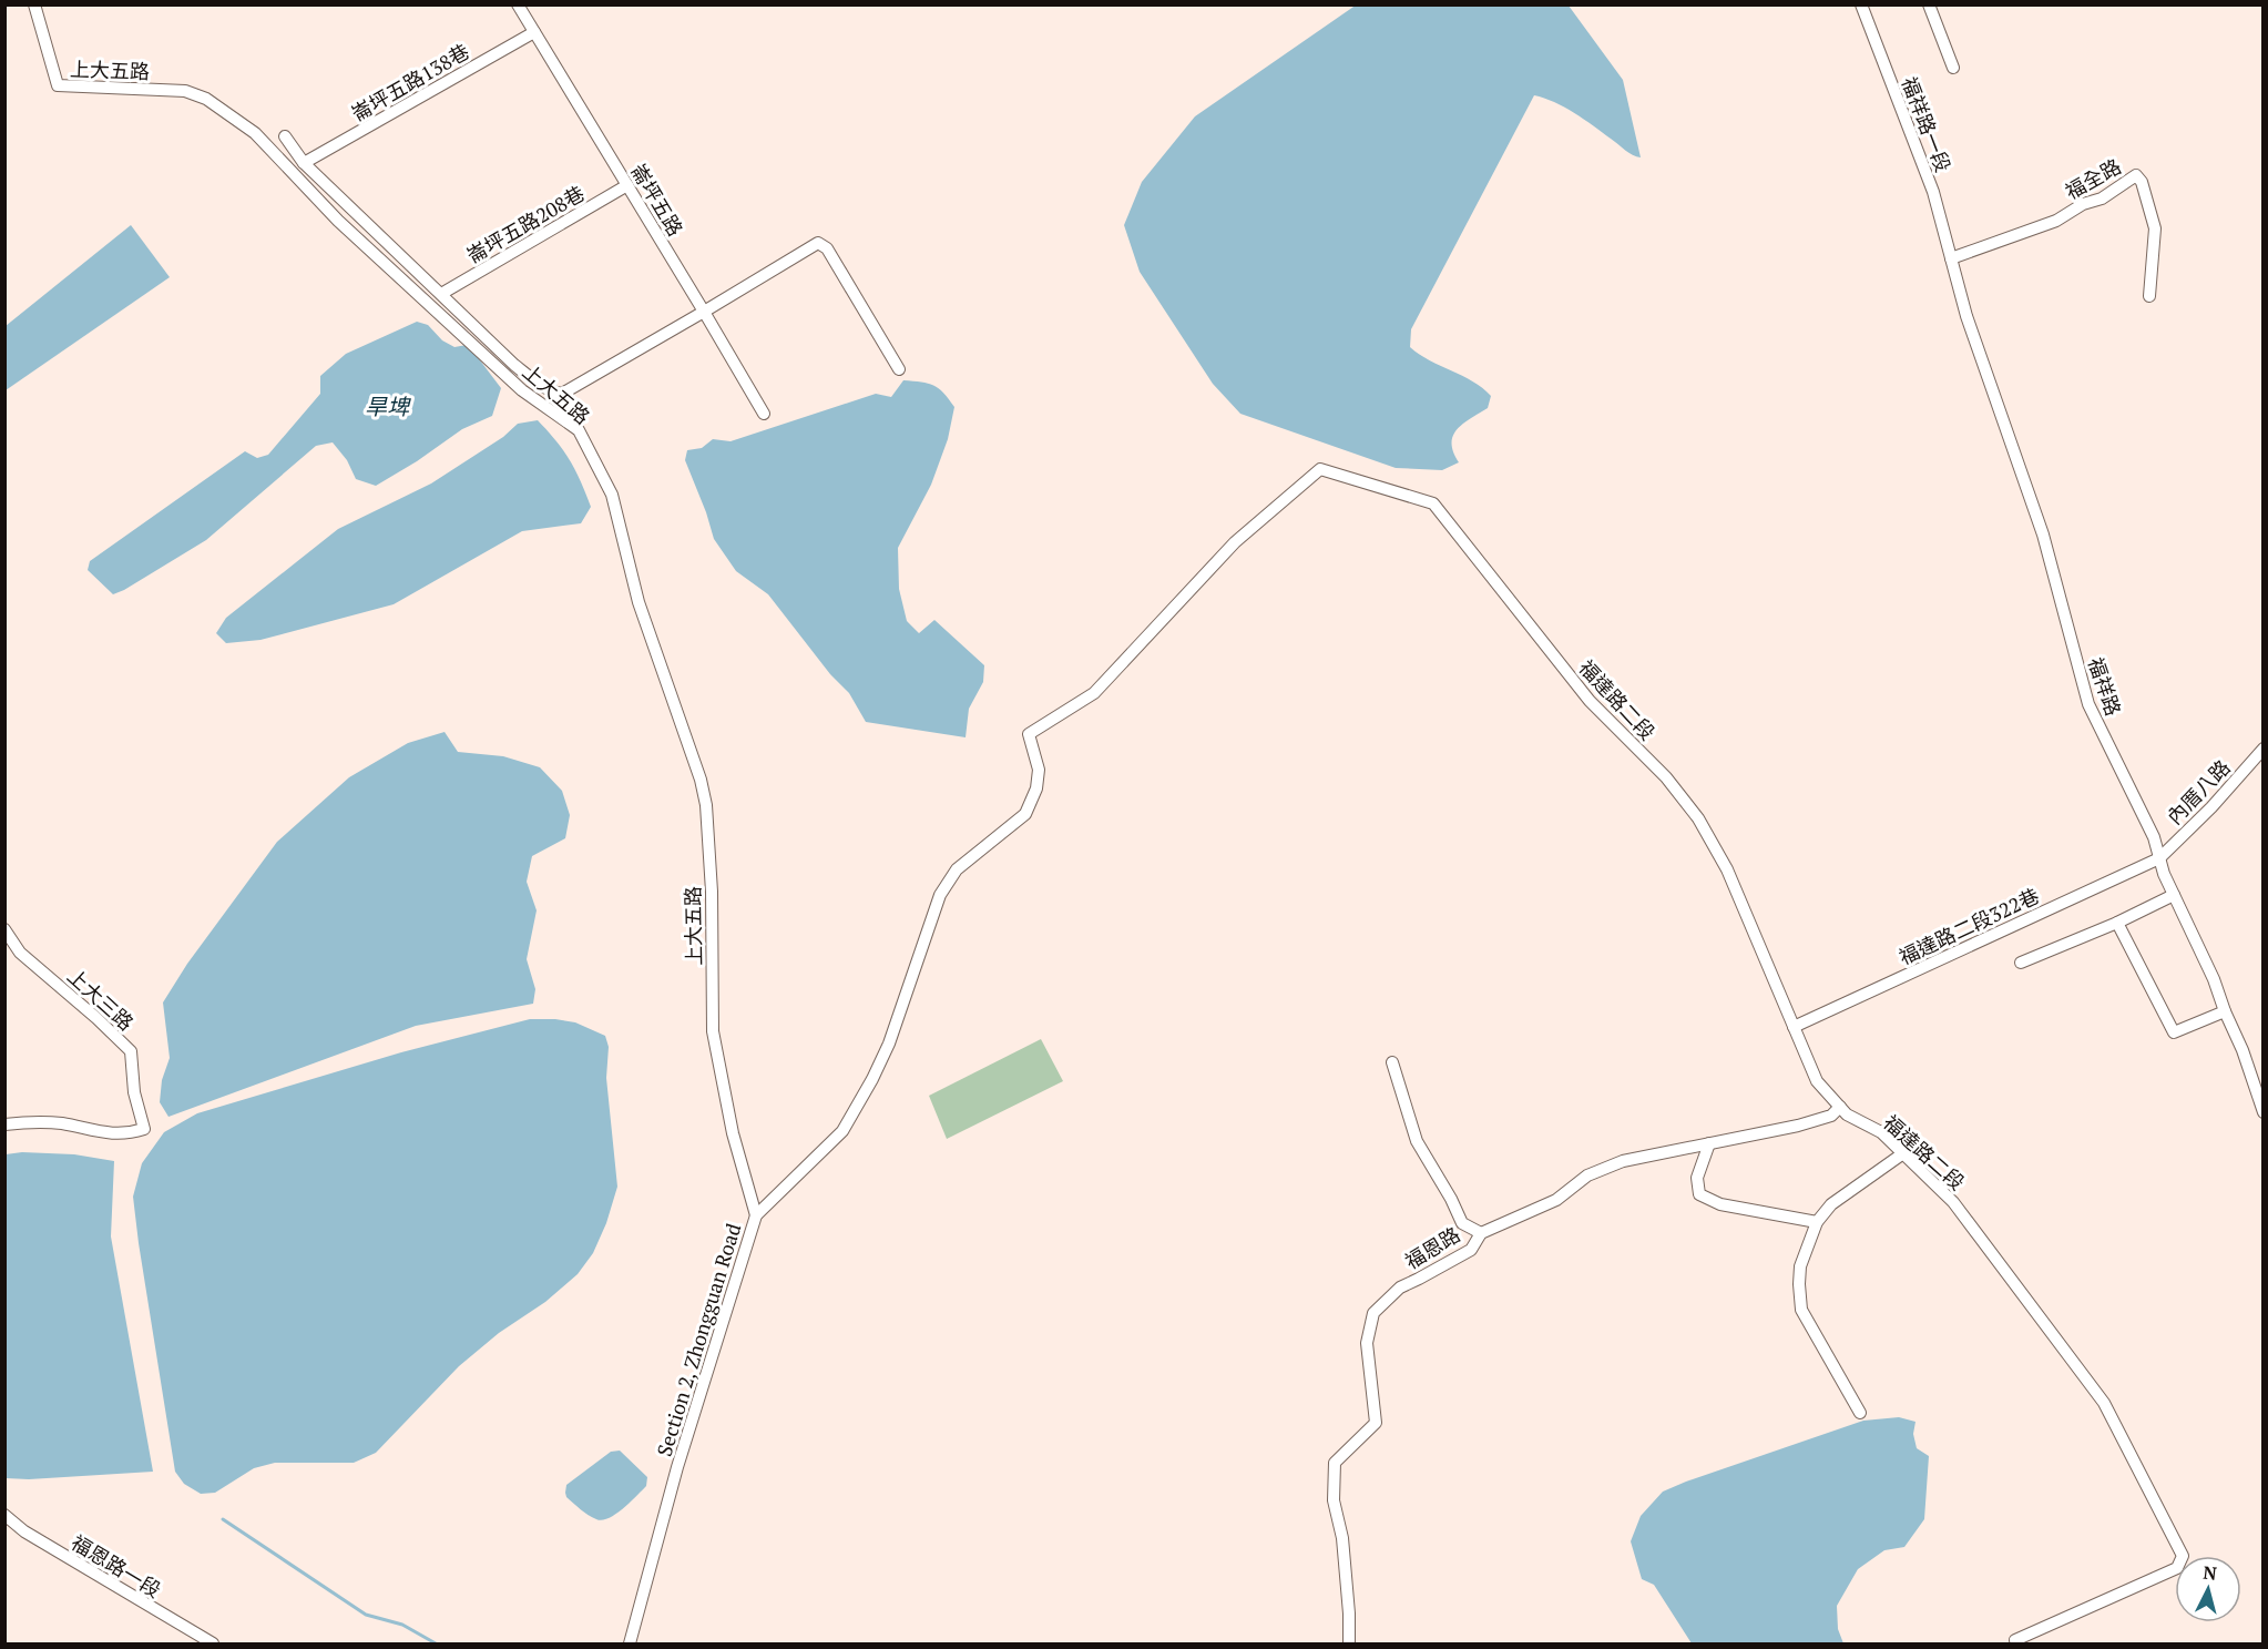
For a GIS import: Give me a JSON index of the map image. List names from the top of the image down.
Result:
{
  "streets": {
    "street": [
      "上大五路",
      "崙坪五路138巷",
      "福祥路一段",
      "福全路",
      "崙坪五路",
      "崙坪五路208巷",
      "福祥路",
      "福達路二段",
      "內厝八路",
      "福達路二段322巷",
      "上大三路",
      "福恩路",
      "Section 2, Zhongguan Road",
      "福恩路一段"
    ]
  },
  "crossings": [
    ["上大五路", "Section 2, Zhongguan Road"],
    ["崙坪五路138巷", "崙坪五路"],
    ["福祥路一段", "福全路"],
    ["福祥路一段", "福祥路"],
    ["福全路", "福祥路"],
    ["崙坪五路", "崙坪五路208巷"],
    ["福祥路", "內厝八路"],
    ["福祥路", "福達路二段322巷"],
    ["福達路二段", "福達路二段322巷"],
    ["福達路二段", "福恩路"],
    ["福達路二段", "Section 2, Zhongguan Road"],
    ["內厝八路", "福達路二段322巷"]
  ],
  "water": ["旱埤"],
  "north": "top"
}
